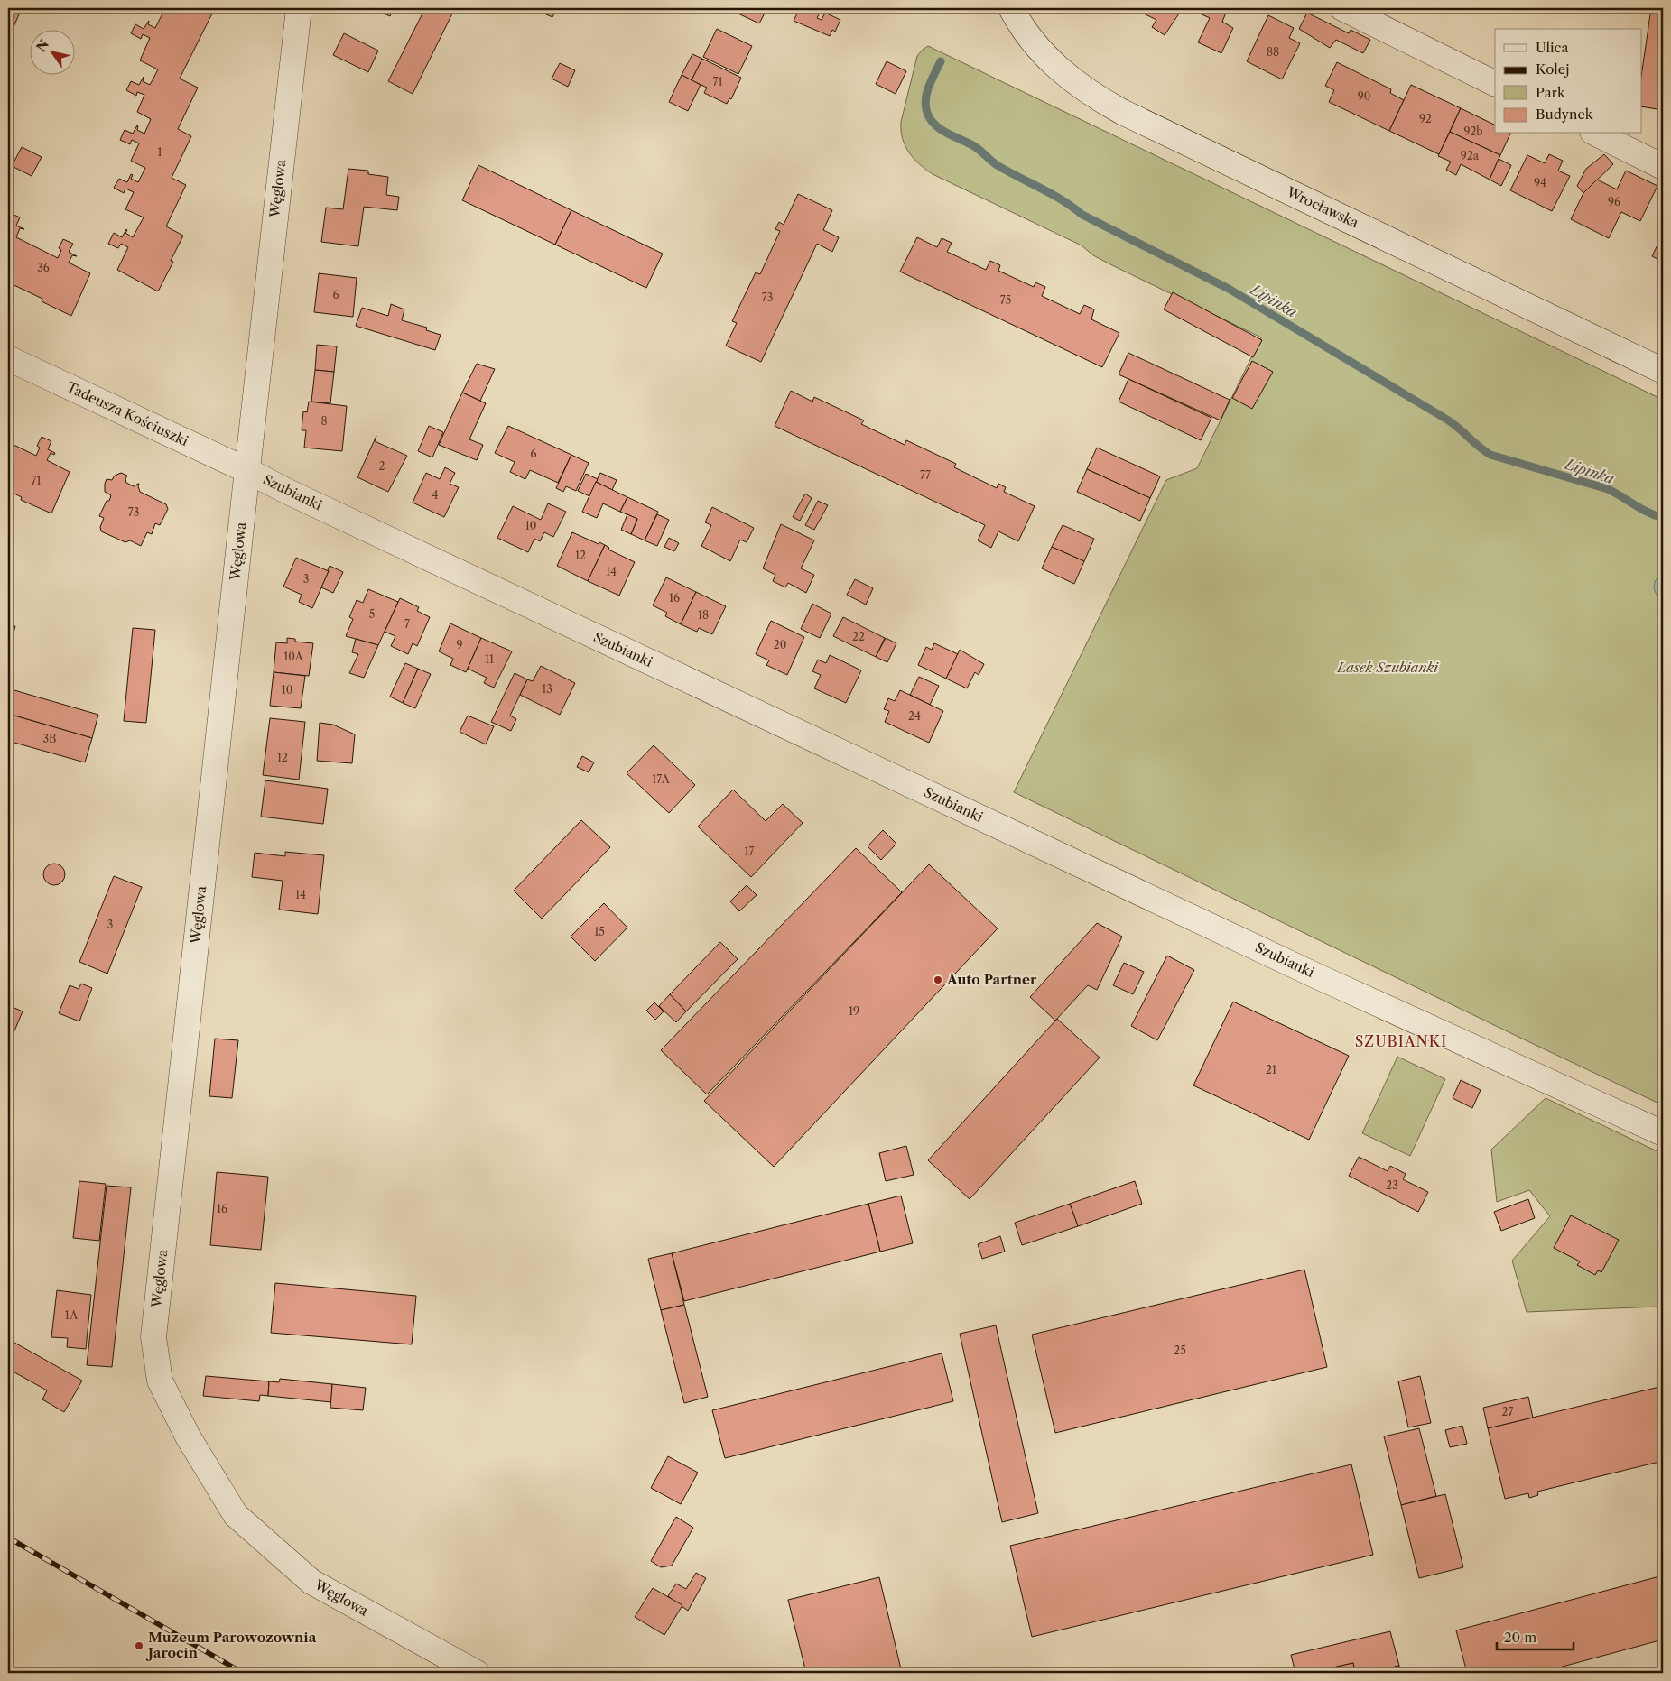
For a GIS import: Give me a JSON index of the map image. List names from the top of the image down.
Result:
{
  "streets": {
    "street": [
      "Węglowa",
      "Wrocławska",
      "Tadeusza Kościuszki",
      "Szubianki"
    ]
  },
  "crossings": [
    ["Węglowa", "Tadeusza Kościuszki"],
    ["Węglowa", "Szubianki"],
    ["Tadeusza Kościuszki", "Szubianki"]
  ],
  "districts": ["SZUBIANKI"],
  "water": ["Lipinka"],
  "parks": ["Lasek Szubianki"],
  "places": ["Auto Partner", "Muzeum Parowozownia Jarocin"],
  "house_numbers": [
    "88",
    "71",
    "90",
    "92",
    "92b",
    "1",
    "92a",
    "94",
    "96",
    "36",
    "6",
    "73",
    "75",
    "8",
    "6",
    "2",
    "77",
    "71",
    "4",
    "73",
    "10",
    "12",
    "14",
    "3",
    "16",
    "5",
    "18",
    "7",
    "22",
    "9",
    "20",
    "10A",
    "11",
    "13",
    "10",
    "24",
    "3B",
    "12",
    "17A",
    "17",
    "14",
    "3",
    "15",
    "19",
    "21",
    "23",
    "16",
    "1A",
    "25",
    "27"
  ],
  "legend": [
    "Ulica",
    "Kolej",
    "Park",
    "Budynek"
  ],
  "scale_bar": "20 m",
  "north": "top left"
}
